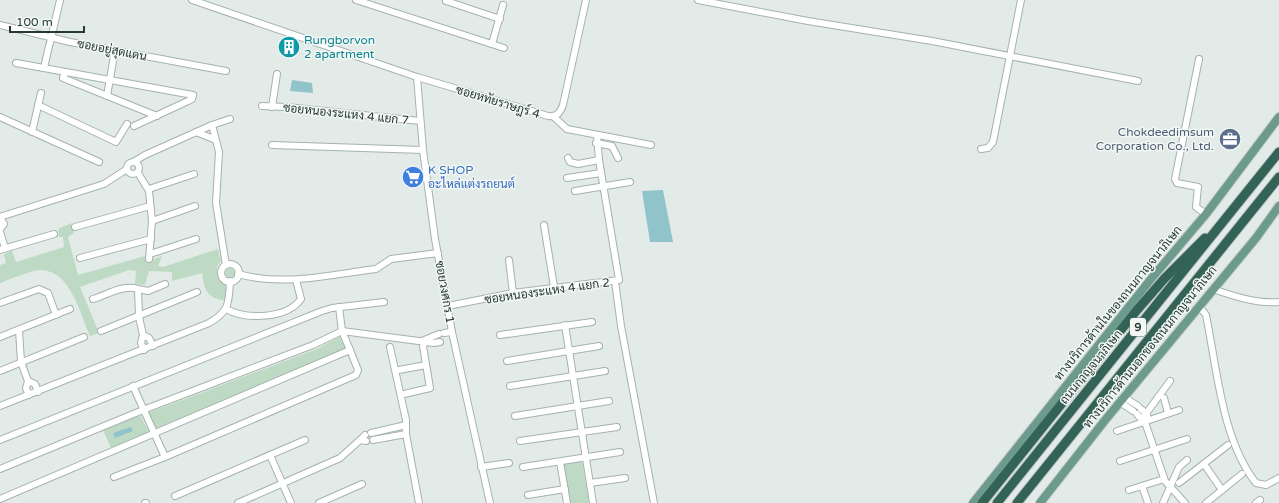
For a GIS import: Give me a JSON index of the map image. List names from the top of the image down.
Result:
{
  "streets": {
    "highway": ["9", "ถนนกาญจนาภิเษก"],
    "main road": ["ทางบริการด้านในของถนนกาญจนาภิเษก", "ทางบริการด้านนอกของถนนกาญจนาภิเษก"],
    "street": [
      "ซอยอยู่สุดแดน",
      "ซอยหทัยราษฎร์ 4",
      "ซอยหนองระแหง 4 แยก 7",
      "ซอยหนองระแหง 4 แยก 2",
      "ซอยวงศกร 1"
    ]
  },
  "crossings": [
    ["ซอยหทัยราษฎร์ 4", "ซอยวงศกร 1"],
    ["ซอยหนองระแหง 4 แยก 7", "ซอยวงศกร 1"],
    ["ซอยหนองระแหง 4 แยก 2", "ซอยวงศกร 1"]
  ],
  "places": {
    "building": ["Rungborvon 2 apartment"],
    "office": ["Chokdeedimsum Corporation Co., Ltd."],
    "supermarket": ["K SHOP อะไหล่แต่งรถยนต์"]
  },
  "scale_bar": "100 m"
}
